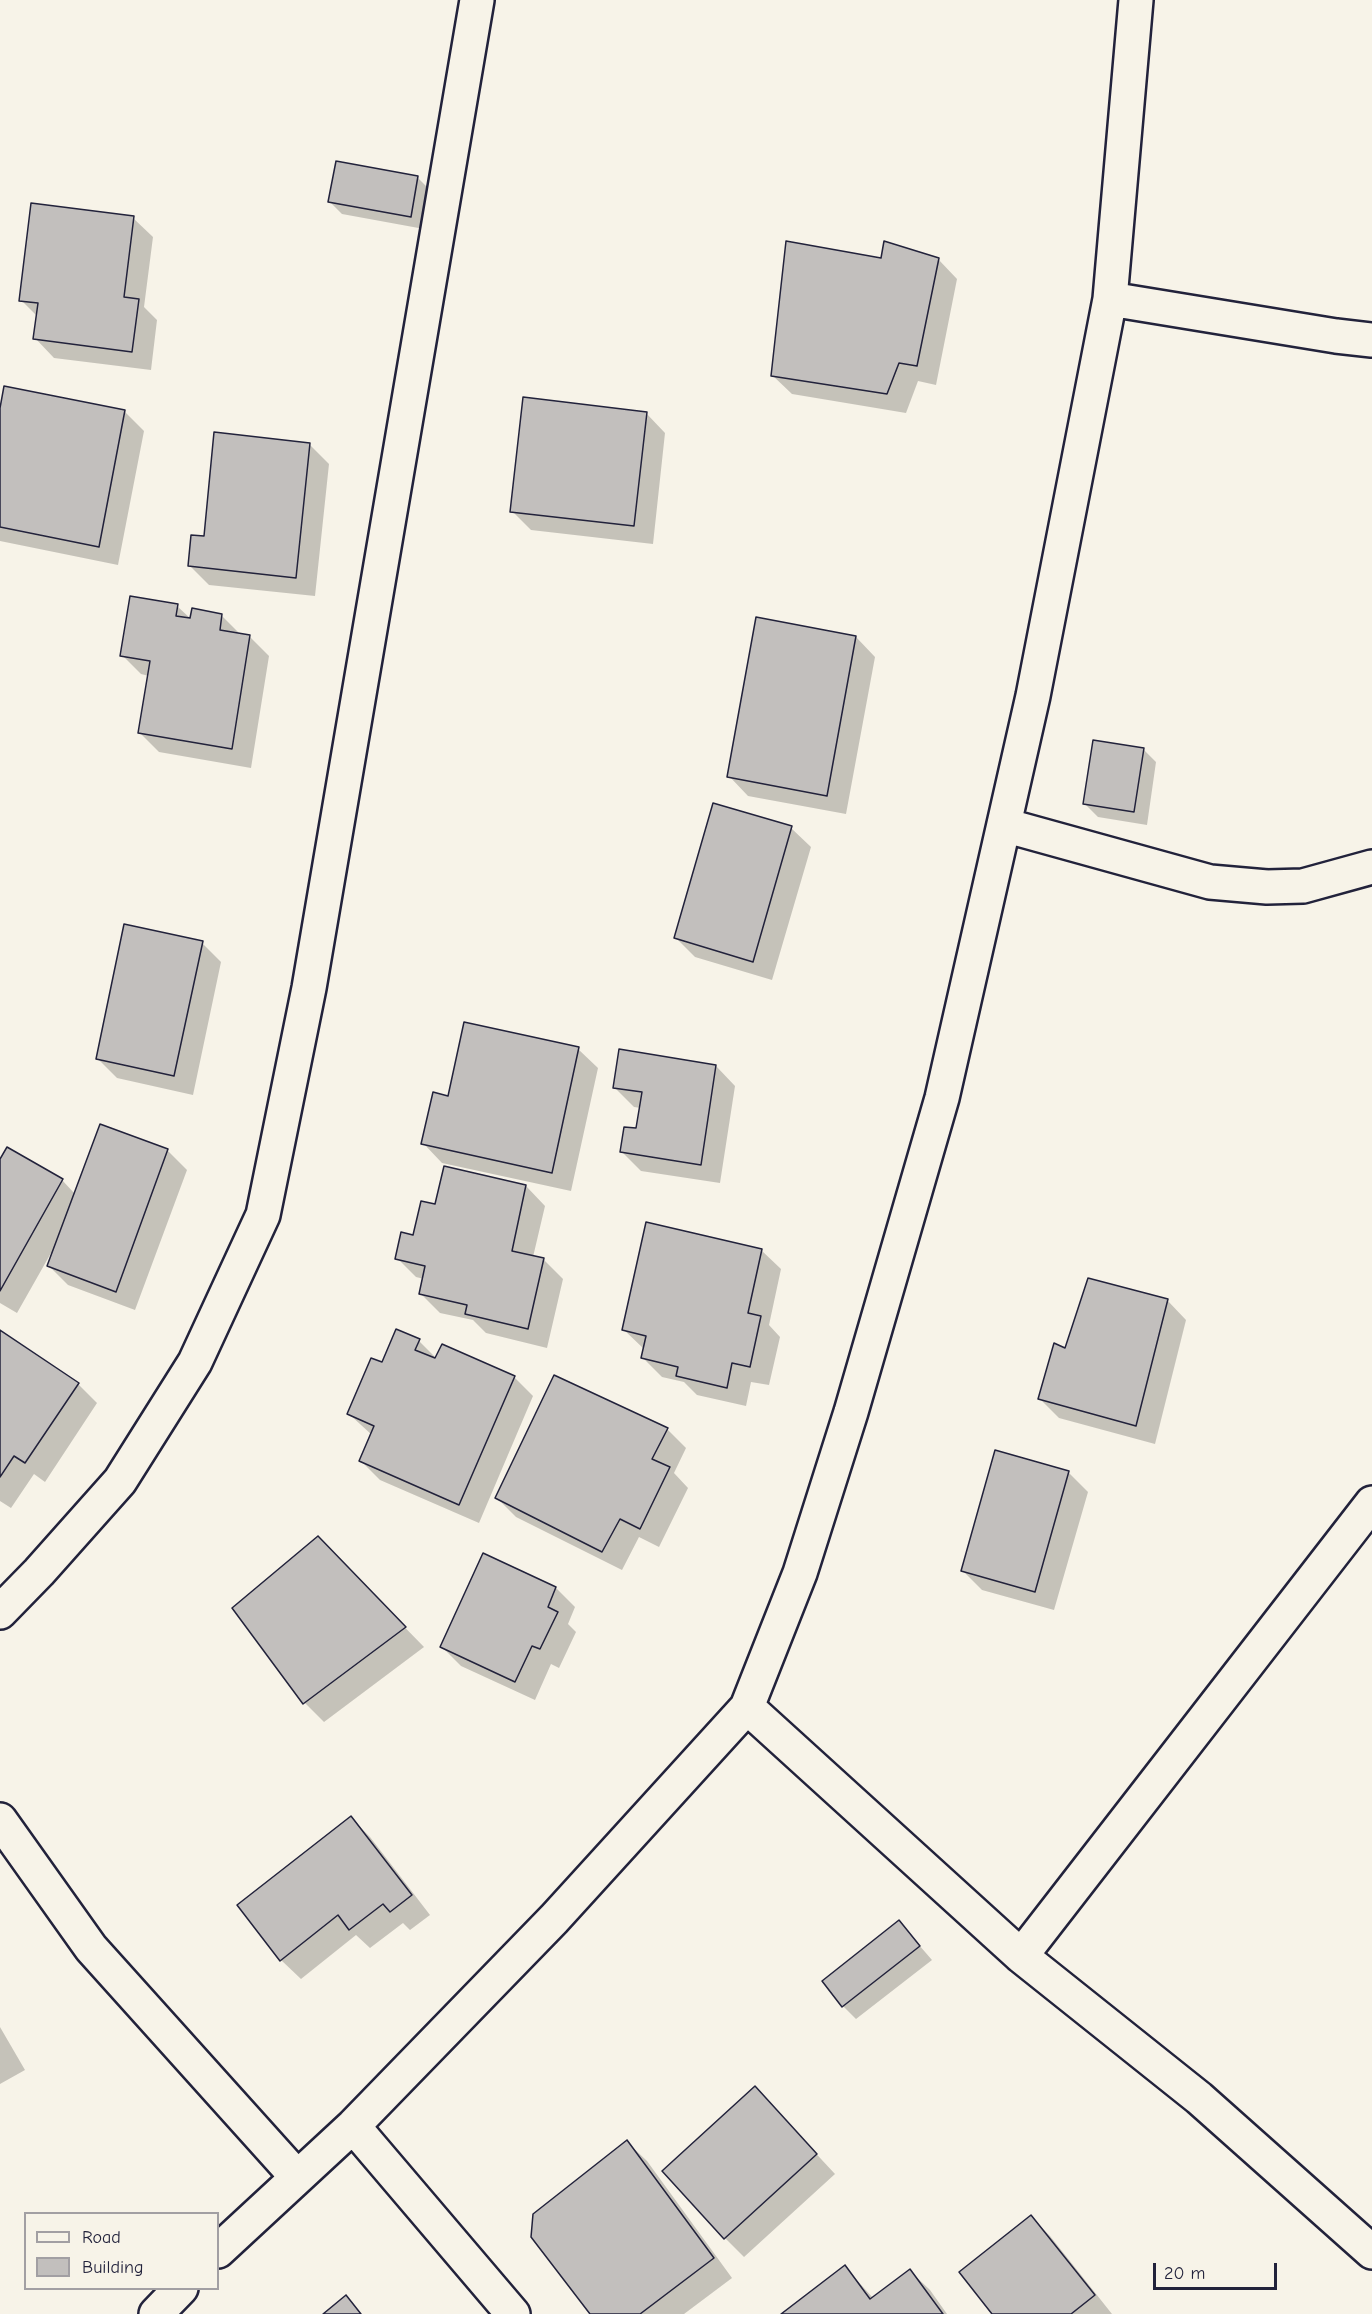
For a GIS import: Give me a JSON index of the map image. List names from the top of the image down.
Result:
{
  "legend": ["Road", "Building"],
  "scale_bar": "20 m"
}
